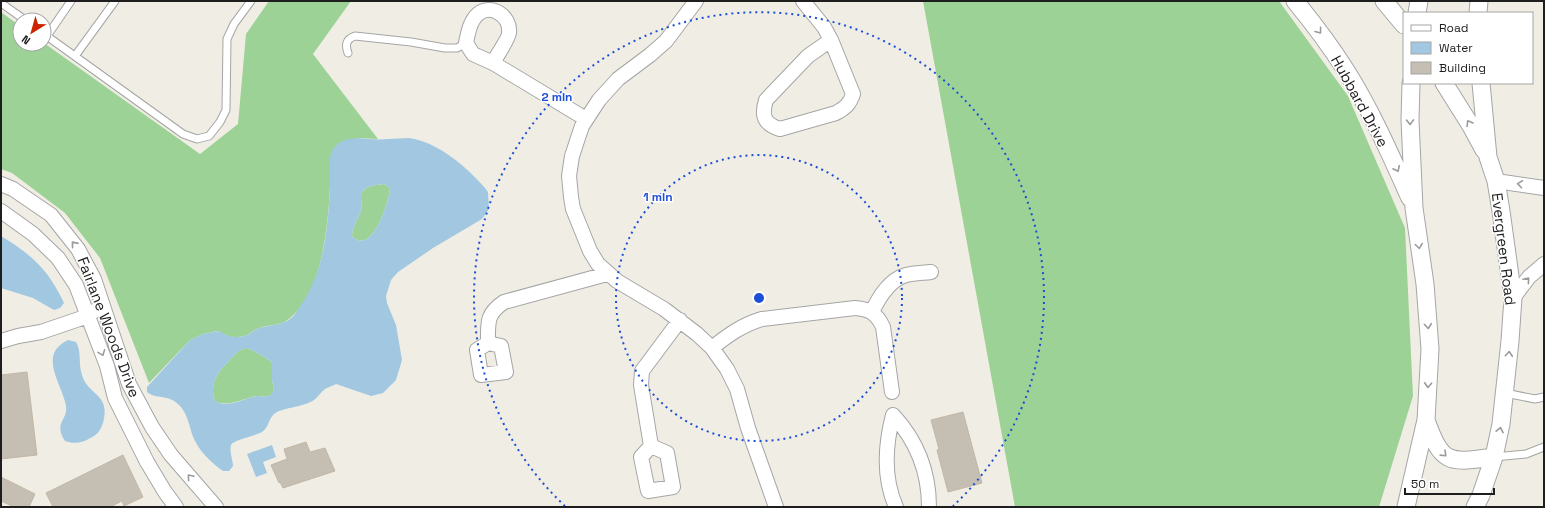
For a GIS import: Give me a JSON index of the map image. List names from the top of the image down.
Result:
{
  "streets": {
    "street": ["Hubbard Drive", "Evergreen Road", "Fairlane Woods Drive"]
  },
  "legend": ["Road", "Water", "Building"],
  "scale_bar": "50 m",
  "north": "bottom left",
  "rings": ["2 min", "1 min"]
}
